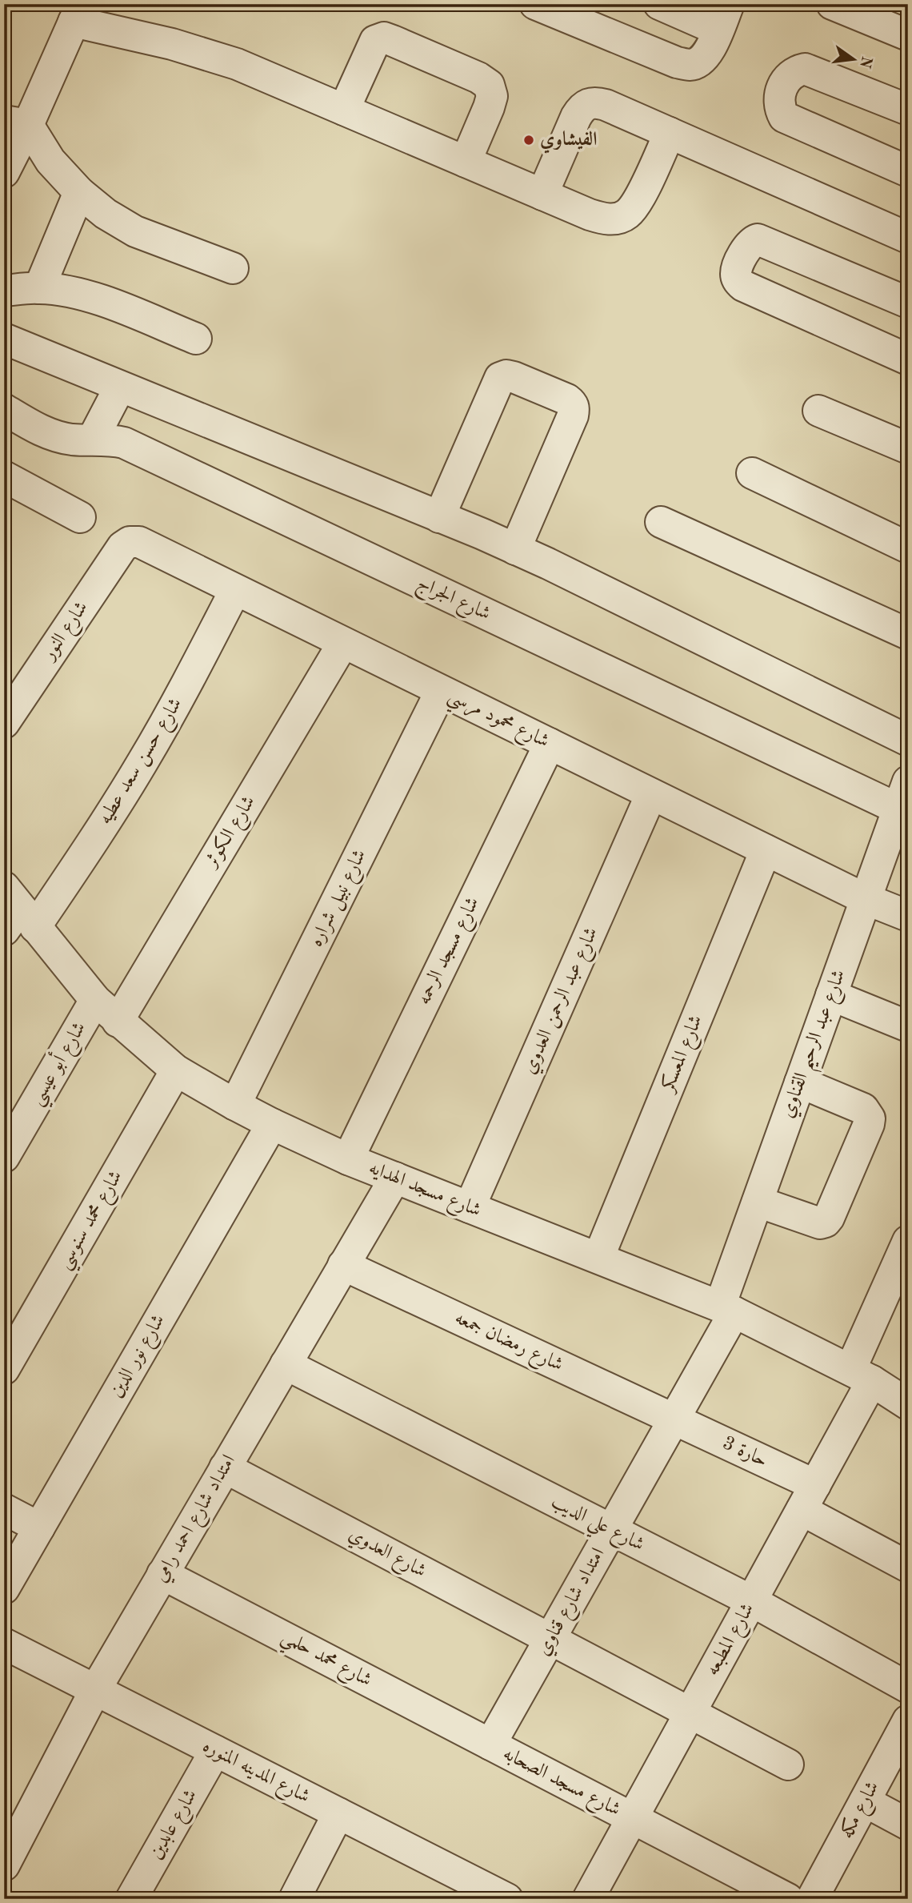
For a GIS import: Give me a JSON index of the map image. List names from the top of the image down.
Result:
{
  "streets": {
    "street": [
      "شارع الجراج",
      "شارع النور",
      "شارع محمود مرسي",
      "شارع حسن سعد عطيه",
      "شارع الكوثر",
      "شارع نبيل شراره",
      "شارع مسجد الرحمه",
      "شارع عبد الرحمن العدوي",
      "شارع عبد الرحيم القناوي",
      "شارع المعسكر",
      "شارع أبو عيسي",
      "شارع مسجد الهدايه",
      "شارع محمد سنوسي",
      "شارع رمضان جمعه",
      "شارع نور الدين",
      "حارة 3",
      "امتداد شارع احمد رامي",
      "شارع علي الديب",
      "شارع العدوي",
      "امتداد شارع قناوي",
      "شارع المطبعه",
      "شارع محمد حلمي",
      "شارع المدينه المنوره",
      "شارع مسجد الصحابه",
      "شارع مكه",
      "شارع عابدين"
    ]
  },
  "crossings": [
    ["شارع الجراج", "شارع عبد الرحيم القناوي"],
    ["شارع النور", "شارع محمود مرسي"],
    ["شارع محمود مرسي", "شارع حسن سعد عطيه"],
    ["شارع محمود مرسي", "شارع الكوثر"],
    ["شارع محمود مرسي", "شارع نبيل شراره"],
    ["شارع محمود مرسي", "شارع مسجد الرحمه"],
    ["شارع محمود مرسي", "شارع عبد الرحمن العدوي"],
    ["شارع محمود مرسي", "شارع عبد الرحيم القناوي"],
    ["شارع محمود مرسي", "شارع المعسكر"],
    ["شارع حسن سعد عطيه", "شارع مسجد الهدايه"],
    ["شارع الكوثر", "شارع مسجد الهدايه"],
    ["شارع نبيل شراره", "شارع مسجد الهدايه"],
    ["شارع مسجد الرحمه", "شارع مسجد الهدايه"],
    ["شارع عبد الرحمن العدوي", "شارع مسجد الهدايه"],
    ["شارع عبد الرحيم القناوي", "شارع مسجد الهدايه"],
    ["شارع عبد الرحيم القناوي", "امتداد شارع قناوي"],
    ["شارع المعسكر", "شارع مسجد الهدايه"],
    ["شارع أبو عيسي", "شارع مسجد الهدايه"],
    ["شارع مسجد الهدايه", "شارع محمد سنوسي"],
    ["شارع مسجد الهدايه", "شارع نور الدين"],
    ["شارع مسجد الهدايه", "امتداد شارع احمد رامي"],
    ["شارع مسجد الهدايه", "امتداد شارع قناوي"],
    ["شارع مسجد الهدايه", "شارع المطبعه"],
    ["شارع رمضان جمعه", "حارة 3"],
    ["شارع رمضان جمعه", "امتداد شارع احمد رامي"],
    ["شارع رمضان جمعه", "امتداد شارع قناوي"],
    ["حارة 3", "امتداد شارع قناوي"],
    ["حارة 3", "شارع المطبعه"],
    ["امتداد شارع احمد رامي", "شارع علي الديب"],
    ["امتداد شارع احمد رامي", "شارع العدوي"],
    ["امتداد شارع احمد رامي", "شارع محمد حلمي"],
    ["امتداد شارع احمد رامي", "شارع المدينه المنوره"],
    ["شارع علي الديب", "امتداد شارع قناوي"],
    ["شارع علي الديب", "شارع المطبعه"],
    ["شارع العدوي", "امتداد شارع قناوي"],
    ["شارع العدوي", "شارع المطبعه"],
    ["امتداد شارع قناوي", "شارع محمد حلمي"],
    ["امتداد شارع قناوي", "شارع مسجد الصحابه"],
    ["شارع المطبعه", "شارع مسجد الصحابه"],
    ["شارع محمد حلمي", "شارع مسجد الصحابه"],
    ["شارع المدينه المنوره", "شارع عابدين"]
  ],
  "places": ["الفيشاوي"],
  "north": "right"
}
